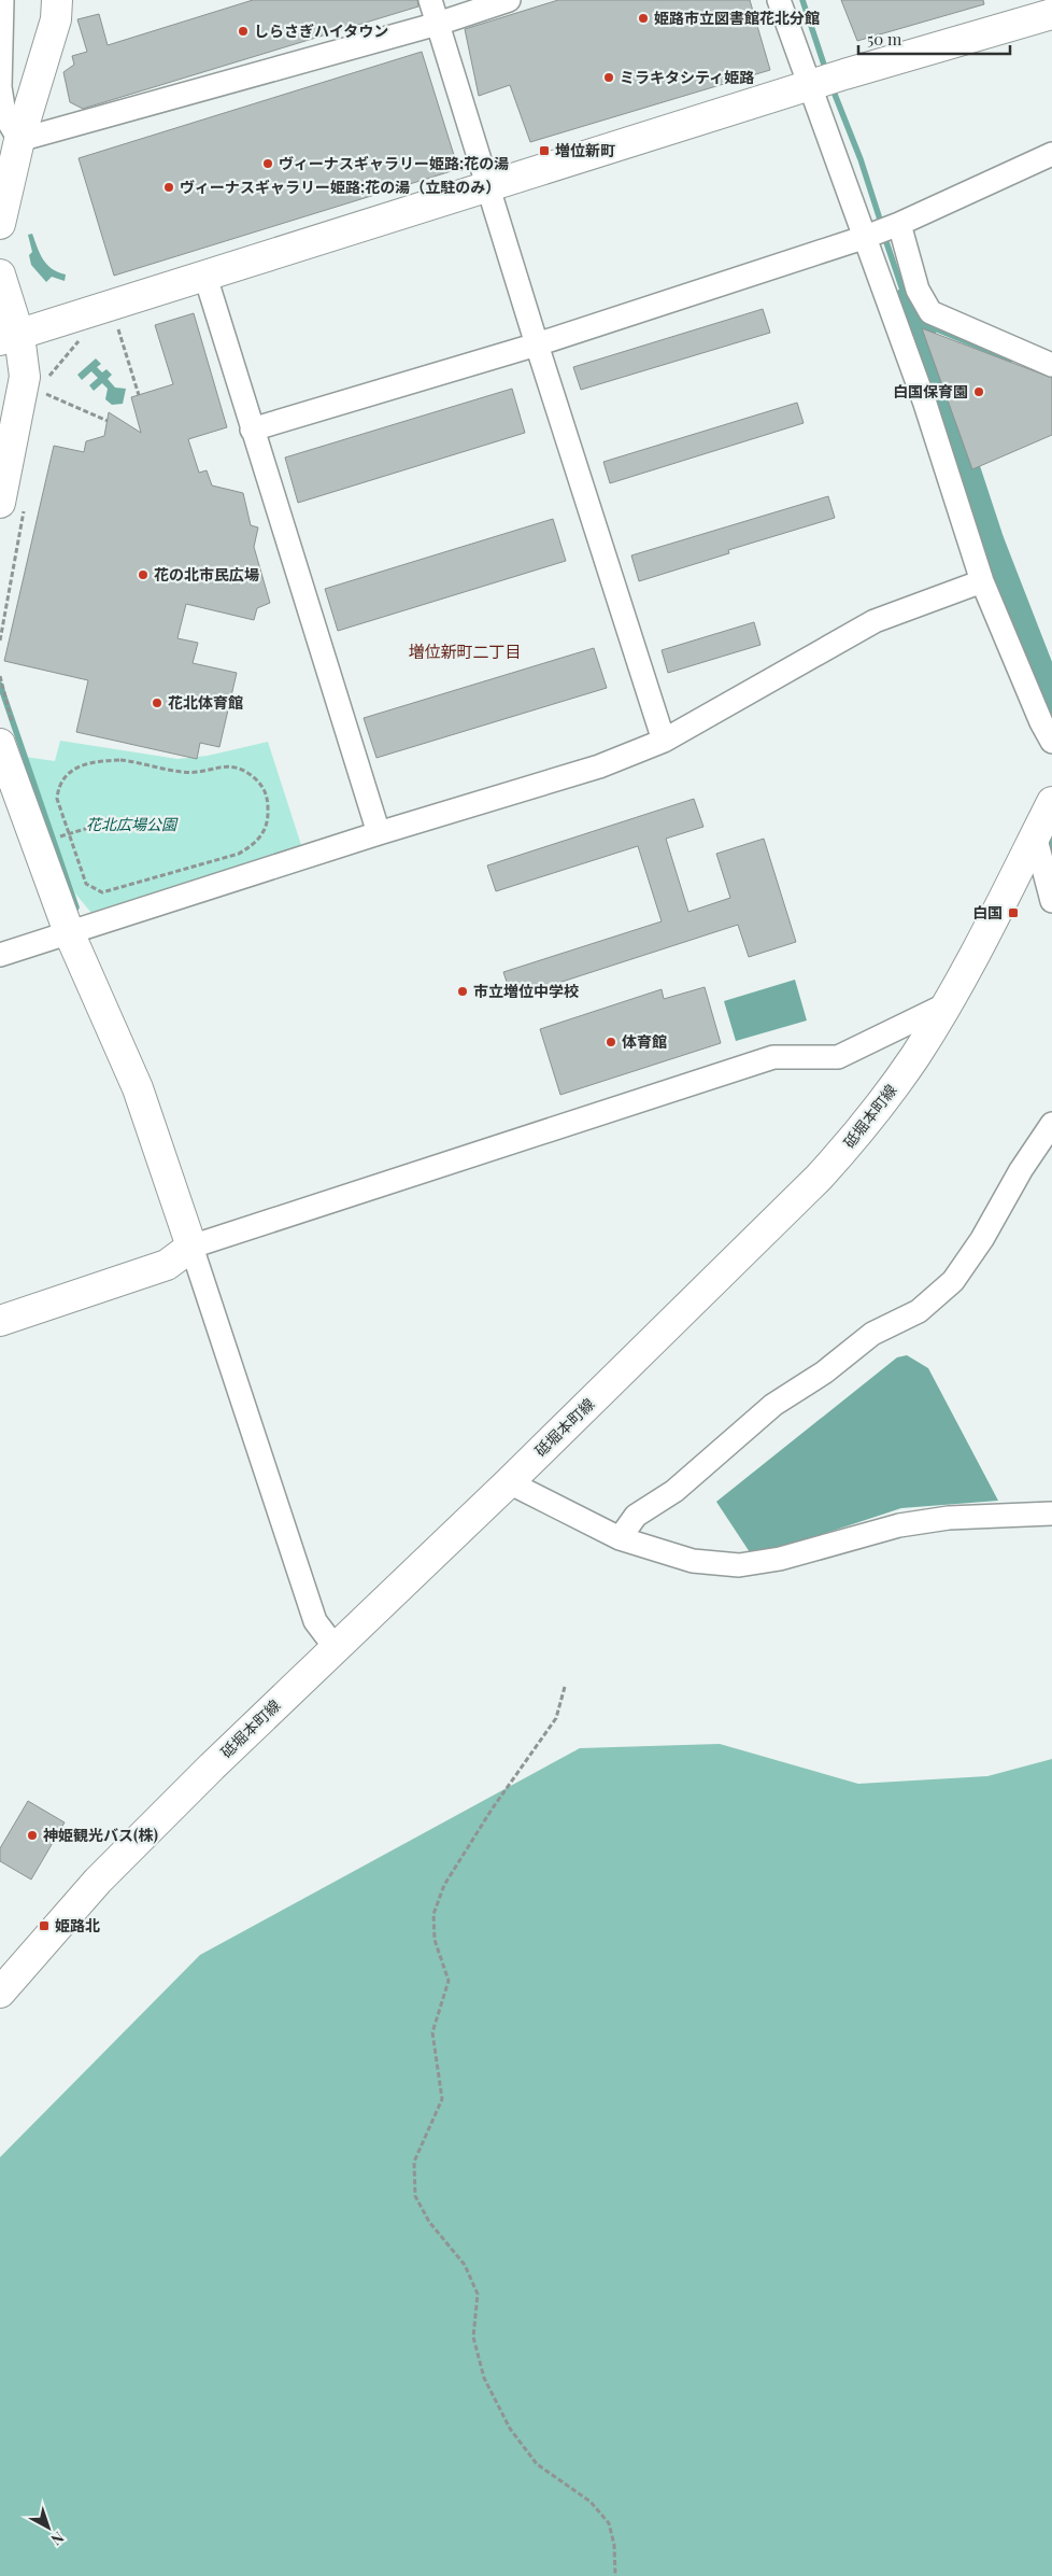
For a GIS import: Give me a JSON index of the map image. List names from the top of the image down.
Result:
{
  "streets": {
    "street": ["砥堀本町線"]
  },
  "districts": ["増位新町二丁目"],
  "parks": ["花北広場公園"],
  "places": {
    "other": [
      "姫路市立図書館花北分館",
      "しらさぎハイタウン",
      "ミラキタシティ姫路",
      "ヴィーナスギャラリー姫路;花の湯",
      "ヴィーナスギャラリー姫路;花の湯（立駐のみ）",
      "白国保育園",
      "花の北市民広場",
      "花北体育館",
      "市立増位中学校",
      "体育館",
      "神姫観光バス(株)"
    ],
    "transit": ["増位新町", "白国", "姫路北"]
  },
  "scale_bar": "50 m",
  "north": "bottom right"
}
